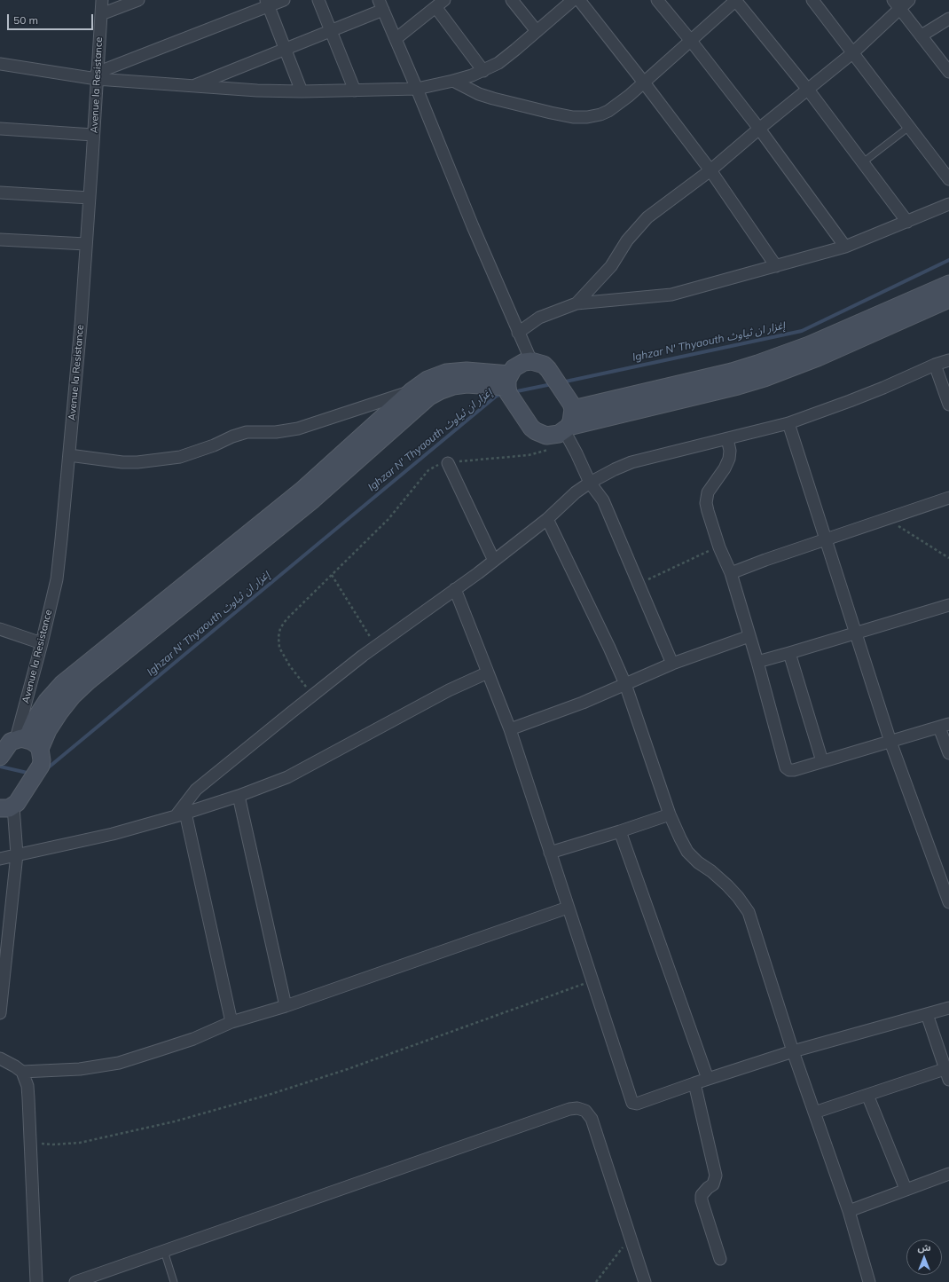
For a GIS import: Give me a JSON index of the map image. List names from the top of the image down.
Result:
{
  "streets": {
    "street": ["Avenue la Resistance"]
  },
  "water": ["Ighzar N' Thyaouth إغزار ان ثياوث"],
  "scale_bar": "50 m",
  "north": "top"
}
